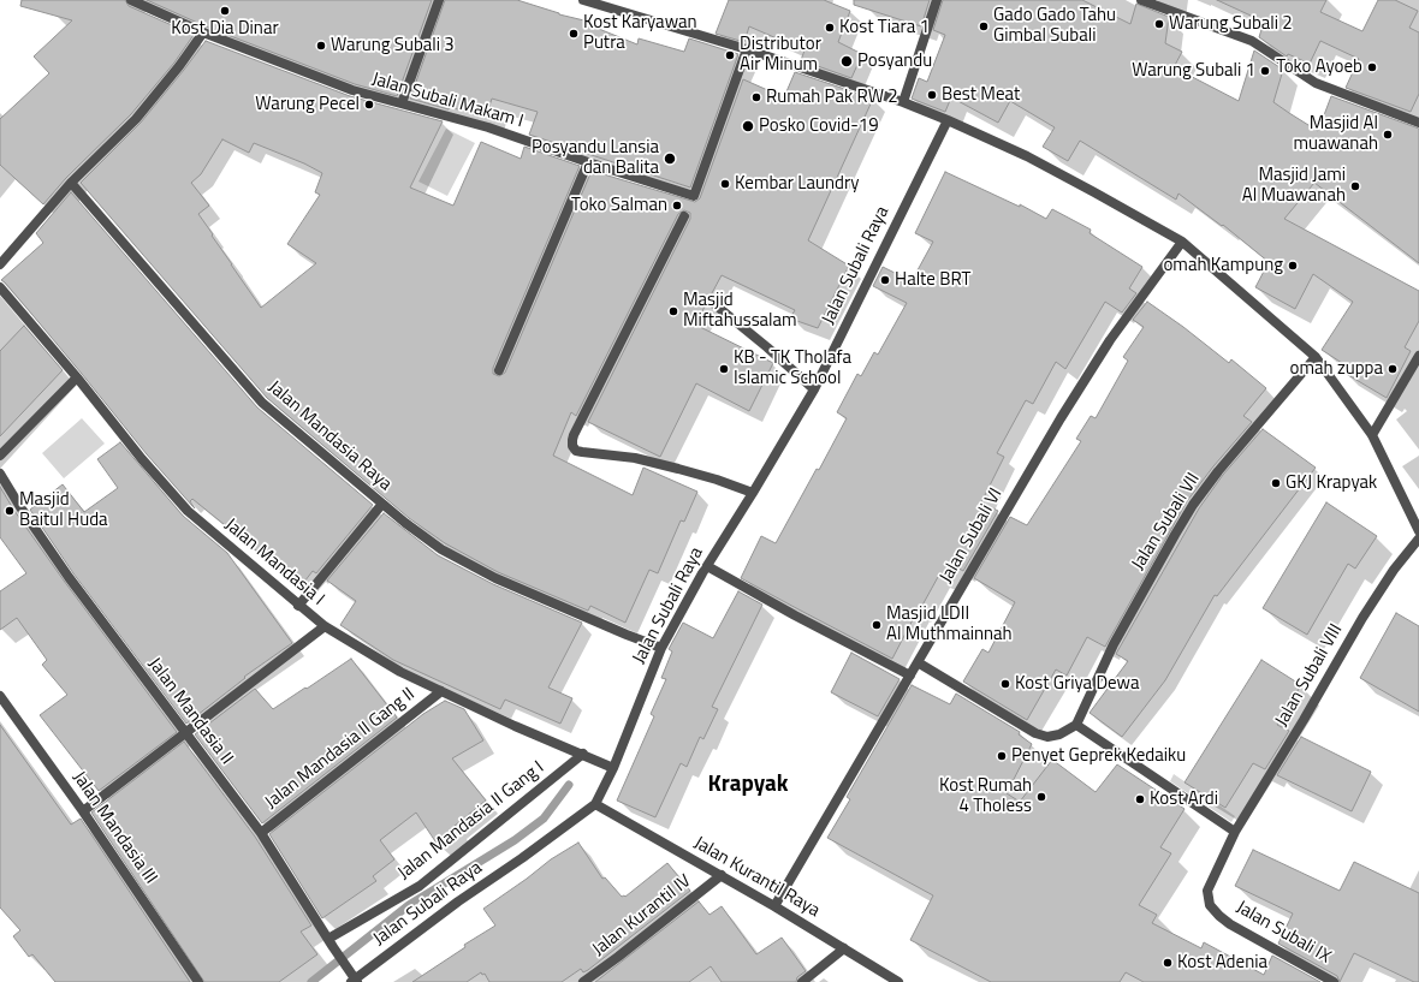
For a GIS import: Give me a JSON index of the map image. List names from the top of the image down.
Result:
{
  "streets": {
    "street": [
      "Jalan Subali Makam I",
      "Jalan Subali Raya",
      "Jalan Mandasia Raya",
      "Jalan Subali VII",
      "Jalan Subali VI",
      "Jalan Mandasia I",
      "Jalan Subali VIII",
      "Jalan Mandasia II",
      "Jalan Mandasia II Gang II",
      "Jalan Mandasia II Gang I",
      "Jalan Mandasia III",
      "Jalan Kurantil Raya",
      "Jalan Kurantil IV",
      "Jalan Subali IX"
    ]
  },
  "crossings": [
    ["Jalan Subali Raya", "Jalan Mandasia Raya"],
    ["Jalan Subali Raya", "Jalan Mandasia I"],
    ["Jalan Subali Raya", "Jalan Mandasia II"],
    ["Jalan Subali Raya", "Jalan Kurantil Raya"],
    ["Jalan Subali VI", "Jalan Kurantil Raya"],
    ["Jalan Mandasia I", "Jalan Mandasia II Gang II"],
    ["Jalan Mandasia I", "Jalan Mandasia II Gang I"],
    ["Jalan Subali VIII", "Jalan Subali IX"],
    ["Jalan Mandasia II", "Jalan Mandasia II Gang II"],
    ["Jalan Mandasia II", "Jalan Mandasia II Gang I"],
    ["Jalan Kurantil Raya", "Jalan Kurantil IV"]
  ],
  "districts": ["Krapyak"],
  "places": [
    "Kost Dia Dinar",
    "Warung Subali 2",
    "Gado Gado Tahu Gimbal Subali",
    "Kost Tiara 1",
    "Kost Karyawan Putra",
    "Warung Subali 3",
    "Distributor Air Minum",
    "Posyandu",
    "Toko Ayoeb",
    "Warung Subali 1",
    "Best Meat",
    "Rumah Pak RW 2",
    "Warung Pecel",
    "Posko Covid-19",
    "Masjid Al muawanah",
    "Posyandu Lansia dan Balita",
    "Kembar Laundry",
    "Masjid Jami Al Muawanah",
    "Toko Salman",
    "omah Kampung",
    "Halte BRT",
    "Masjid Miftahussalam",
    "KB - TK Tholafa Islamic School",
    "omah zuppa",
    "GKJ Krapyak",
    "Masjid Baitul Huda",
    "Masjid LDII Al Muthmainnah",
    "Kost Griya Dewa",
    "Penyet Geprek Kedaiku",
    "Kost Rumah 4 Tholess",
    "Kost Ardi",
    "Kost Adenia"
  ]
}
